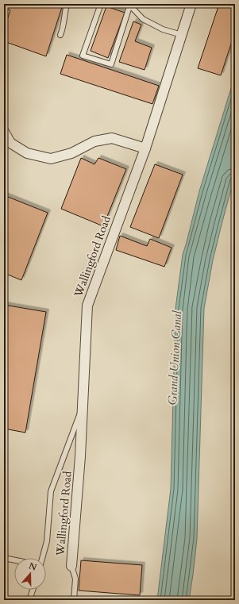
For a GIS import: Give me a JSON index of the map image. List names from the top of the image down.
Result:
{
  "streets": {
    "street": ["Wallingford Road"]
  },
  "water": ["Grand Union Canal"],
  "north": "top"
}
